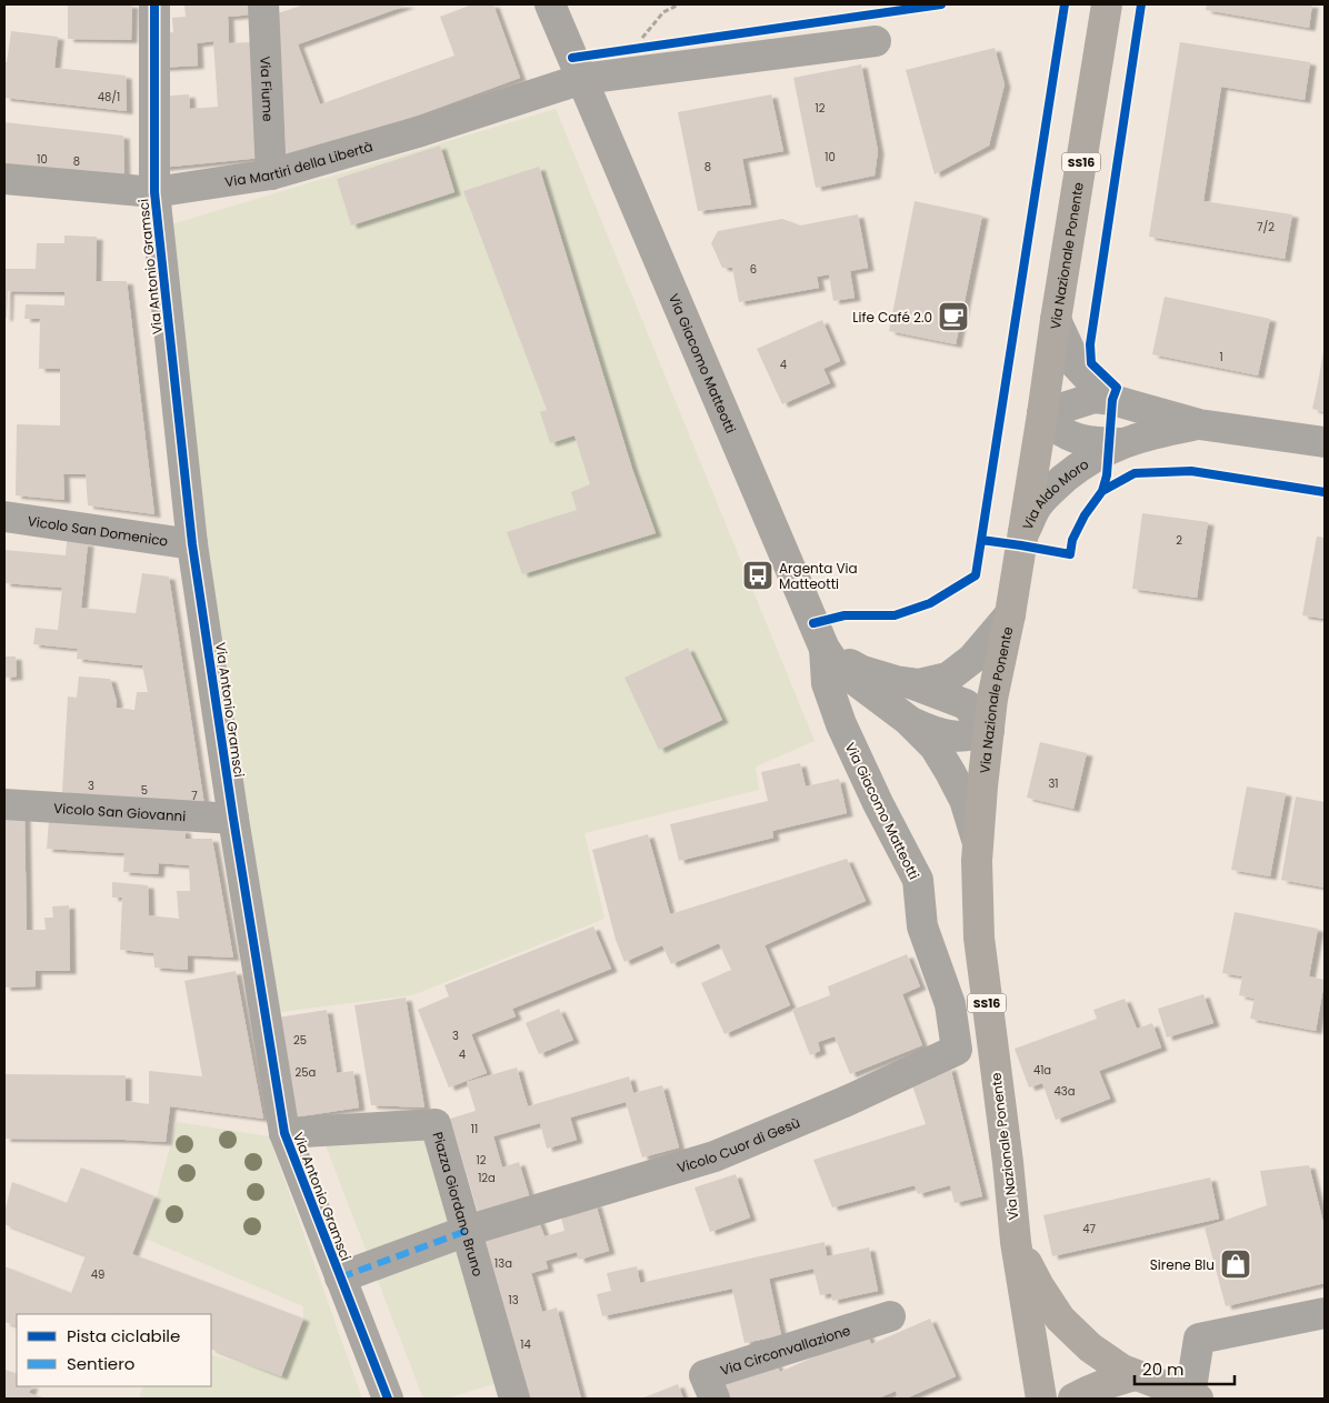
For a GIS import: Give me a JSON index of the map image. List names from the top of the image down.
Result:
{
  "streets": {
    "main road": ["SS16", "Via Nazionale Ponente"],
    "street": [
      "Via Fiume",
      "Via Martiri della Libertà",
      "Via Antonio Gramsci",
      "Via Giacomo Matteotti",
      "Via Aldo Moro",
      "Vicolo San Domenico",
      "Vicolo San Giovanni",
      "Vicolo Cuor di Gesù",
      "Piazza Giordano Bruno",
      "Via Circonvallazione"
    ]
  },
  "crossings": [
    ["Via Fiume", "Via Martiri della Libertà"],
    ["Via Martiri della Libertà", "Via Antonio Gramsci"],
    ["Via Martiri della Libertà", "Via Giacomo Matteotti"],
    ["Via Nazionale Ponente", "Via Giacomo Matteotti"],
    ["Via Nazionale Ponente", "Via Aldo Moro"],
    ["Via Antonio Gramsci", "Vicolo San Domenico"],
    ["Via Antonio Gramsci", "Vicolo San Giovanni"],
    ["Via Antonio Gramsci", "Piazza Giordano Bruno"],
    ["Via Giacomo Matteotti", "Vicolo Cuor di Gesù"],
    ["Vicolo Cuor di Gesù", "Piazza Giordano Bruno"]
  ],
  "places": {
    "cafe": ["Life Café 2.0"],
    "bus stop": ["Argenta Via Matteotti"],
    "shop": ["Sirene Blu"]
  },
  "house_numbers": [
    "48/1",
    "12",
    "10",
    "10",
    "8",
    "8",
    "7/2",
    "6",
    "1",
    "4",
    "2",
    "31",
    "3",
    "5",
    "7",
    "3",
    "25",
    "4",
    "41a",
    "25a",
    "43a",
    "11",
    "12",
    "12a",
    "47",
    "13a",
    "49",
    "13",
    "14"
  ],
  "legend": ["Pista ciclabile", "Sentiero"],
  "scale_bar": "20 m"
}
